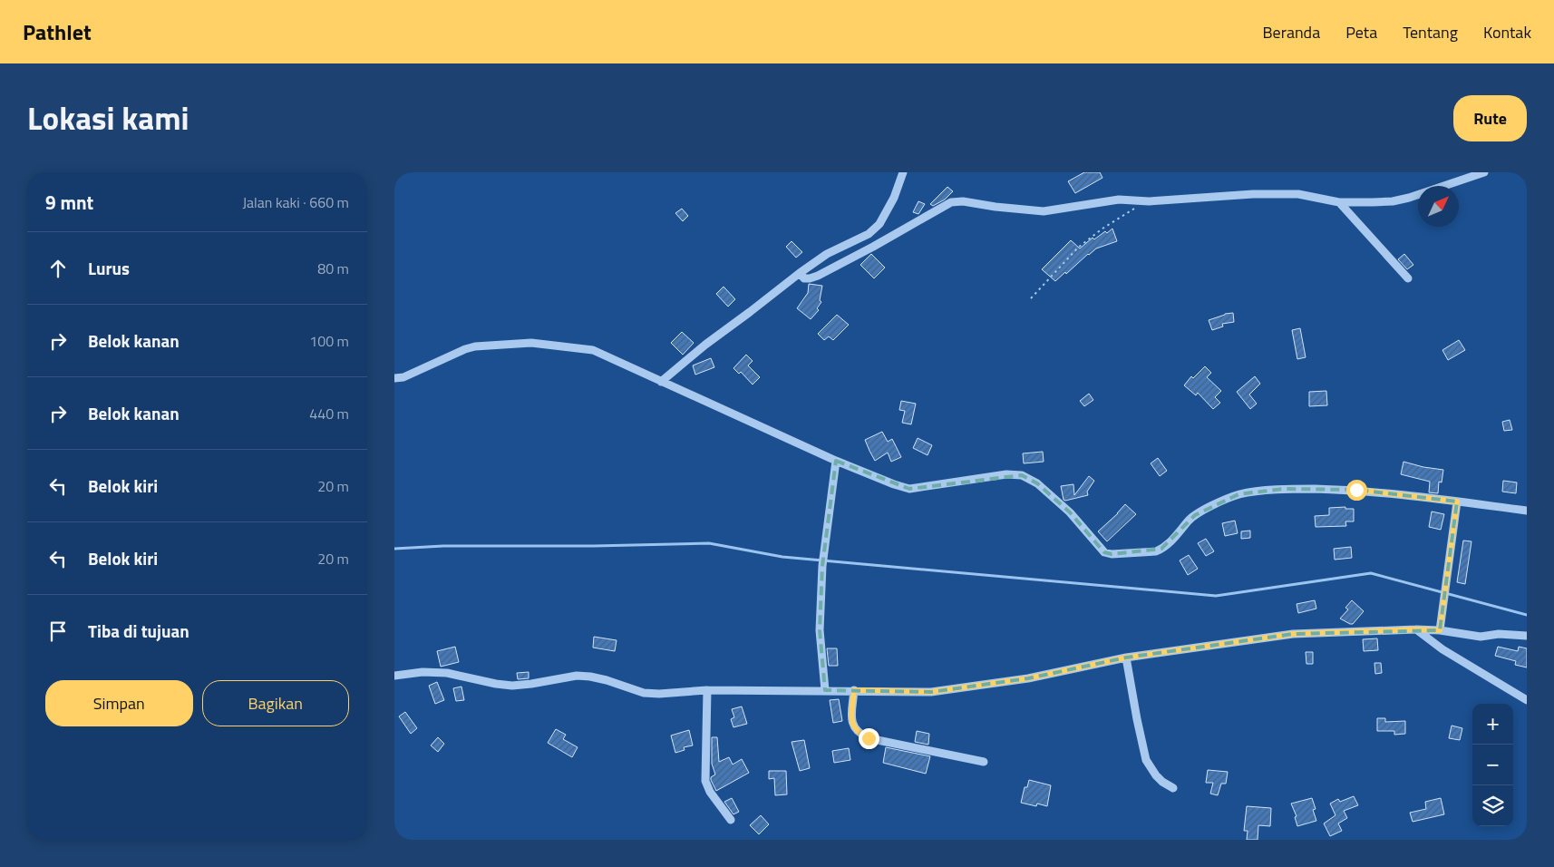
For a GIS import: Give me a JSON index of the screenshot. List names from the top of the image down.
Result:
{
  "north": "top right",
  "page": {
    "header": "Pathlet",
    "nav": [
      "Beranda",
      "Peta",
      "Tentang",
      "Kontak"
    ],
    "title": "Lokasi kami",
    "buttons": [
      "Rute",
      ["Simpan", "Bagikan"]
    ],
    "heading": ["9 mnt", "Jalan kaki · 660 m"],
    "list": [
      ["Lurus", "80 m"],
      ["Belok kanan", "100 m"],
      ["Belok kanan", "440 m"],
      ["Belok kiri", "20 m"],
      ["Belok kiri", "20 m"],
      "Tiba di tujuan"
    ],
    "map_buttons": ["+", "−"]
  }
}
